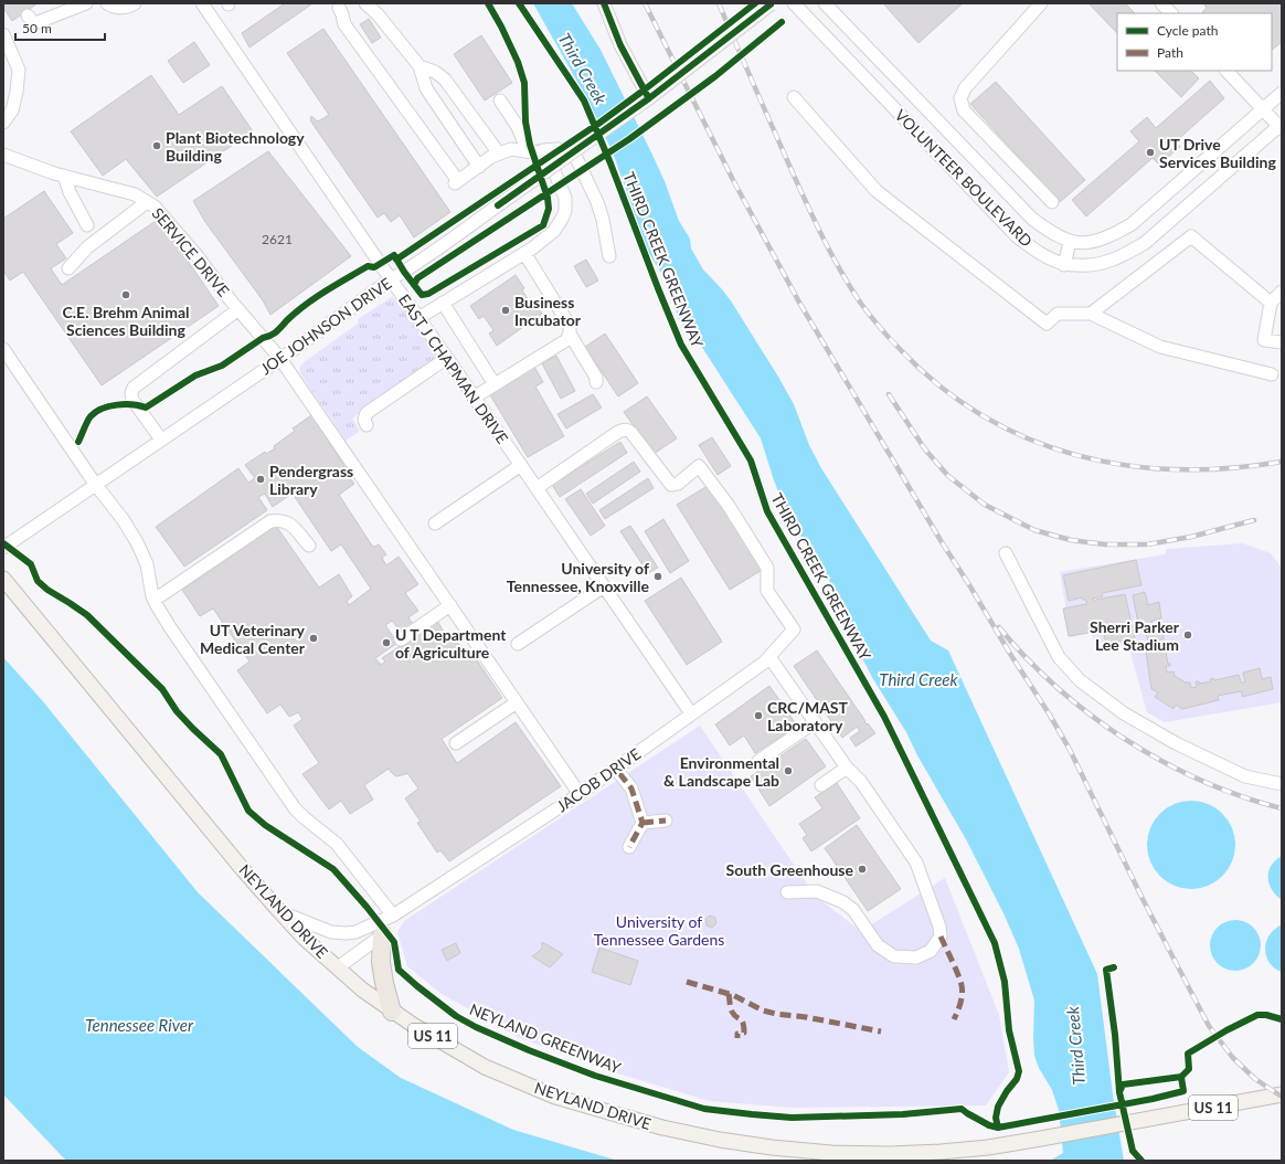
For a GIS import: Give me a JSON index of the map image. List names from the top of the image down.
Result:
{
  "streets": {
    "main road": ["NEYLAND DRIVE", "US 11"],
    "street": [
      "VOLUNTEER BOULEVARD",
      "SERVICE DRIVE",
      "JOE JOHNSON DRIVE",
      "EAST J CHAPMAN DRIVE",
      "JACOB DRIVE"
    ],
    "cycle path": ["THIRD CREEK GREENWAY", "NEYLAND GREENWAY"]
  },
  "crossings": [
    ["SERVICE DRIVE", "JOE JOHNSON DRIVE"],
    ["SERVICE DRIVE", "JACOB DRIVE"],
    ["JOE JOHNSON DRIVE", "EAST J CHAPMAN DRIVE"],
    ["EAST J CHAPMAN DRIVE", "JACOB DRIVE"],
    ["JACOB DRIVE", "NEYLAND DRIVE"]
  ],
  "water": ["Third Creek", "Tennessee River"],
  "parks": ["University of Tennessee Gardens"],
  "places": [
    "Plant Biotechnology Building",
    "UT Drive Services Building",
    "C.E. Brehm Animal Sciences Building",
    "Business Incubator",
    "Pendergrass Library",
    "University of Tennessee, Knoxville",
    "Sherri Parker Lee Stadium",
    "UT Veterinary Medical Center",
    "U T Department of Agriculture",
    "CRC/MAST Laboratory",
    "Environmental & Landscape Lab",
    "South Greenhouse"
  ],
  "house_numbers": ["2621"],
  "legend": ["Cycle path", "Path"],
  "scale_bar": "50 m"
}
